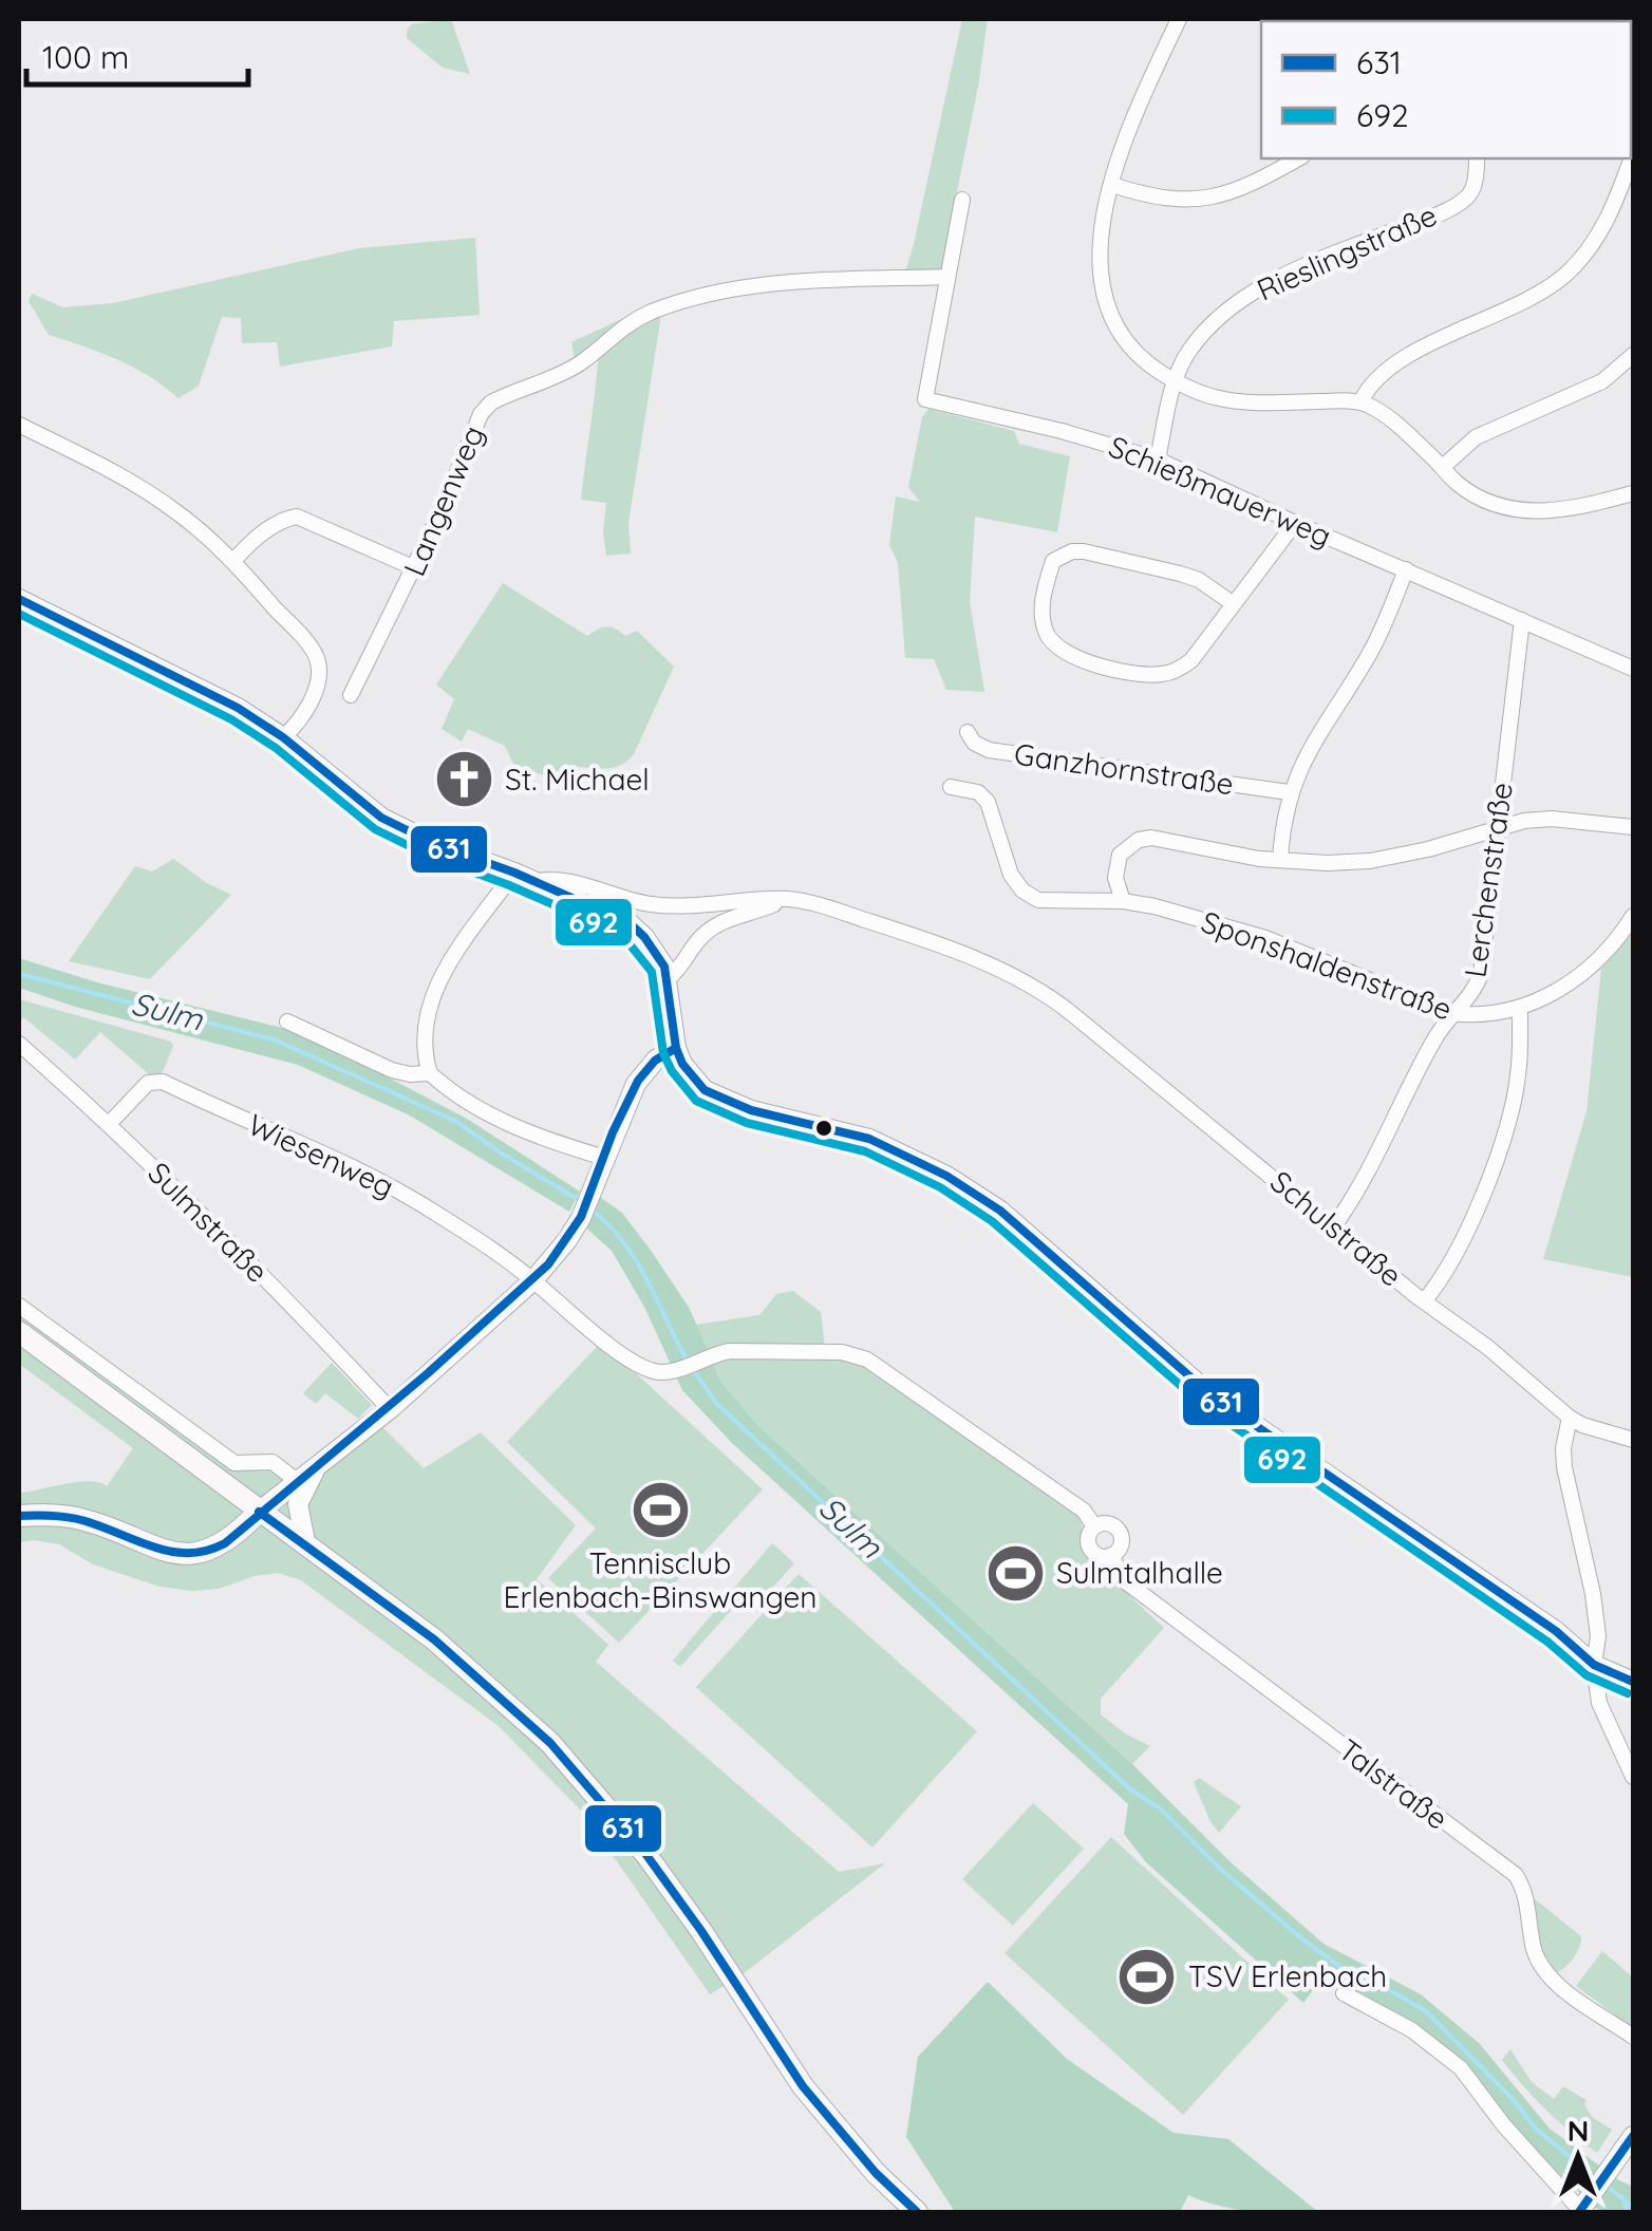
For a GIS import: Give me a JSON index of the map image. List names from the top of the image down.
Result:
{
  "streets": {
    "street": [
      "Rieslingstraße",
      "Schießmauerweg",
      "Langenweg",
      "Ganzhornstraße",
      "Lerchenstraße",
      "Sponshaldenstraße",
      "Wiesenweg",
      "Sulmstraße",
      "Schulstraße",
      "Talstraße"
    ]
  },
  "crossings": [
    ["Rieslingstraße", "Schießmauerweg"],
    ["Schießmauerweg", "Langenweg"],
    ["Schießmauerweg", "Lerchenstraße"],
    ["Lerchenstraße", "Sponshaldenstraße"],
    ["Lerchenstraße", "Schulstraße"],
    ["Wiesenweg", "Sulmstraße"],
    ["Wiesenweg", "Talstraße"]
  ],
  "water": ["Sulm"],
  "places": {
    "church": ["St. Michael"],
    "sports": ["Tennisclub Erlenbach-Binswangen", "Sulmtalhalle", "TSV Erlenbach"]
  },
  "lines": ["transit line 631", "transit line 692"],
  "legend": ["631", "692"],
  "scale_bar": "100 m",
  "north": "top"
}
